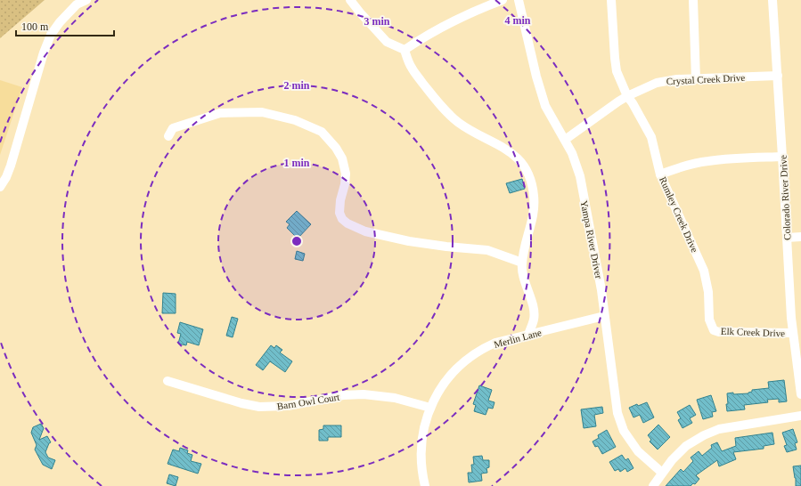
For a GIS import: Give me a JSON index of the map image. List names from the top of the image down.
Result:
{
  "streets": {
    "street": [
      "Crystal Creek Drive",
      "Colorado River Drive",
      "Rumley Creek Drive",
      "Yampa River Driver",
      "Elk Creek Drive",
      "Merlin Lane",
      "Barn Owl Court"
    ]
  },
  "crossings": [
    ["Crystal Creek Drive", "Colorado River Drive"],
    ["Crystal Creek Drive", "Rumley Creek Drive"],
    ["Crystal Creek Drive", "Yampa River Driver"],
    ["Colorado River Drive", "Elk Creek Drive"],
    ["Rumley Creek Drive", "Elk Creek Drive"],
    ["Yampa River Driver", "Merlin Lane"],
    ["Merlin Lane", "Barn Owl Court"]
  ],
  "scale_bar": "100 m",
  "rings": [
    "4 min",
    "3 min",
    "2 min",
    "1 min"
  ]
}
